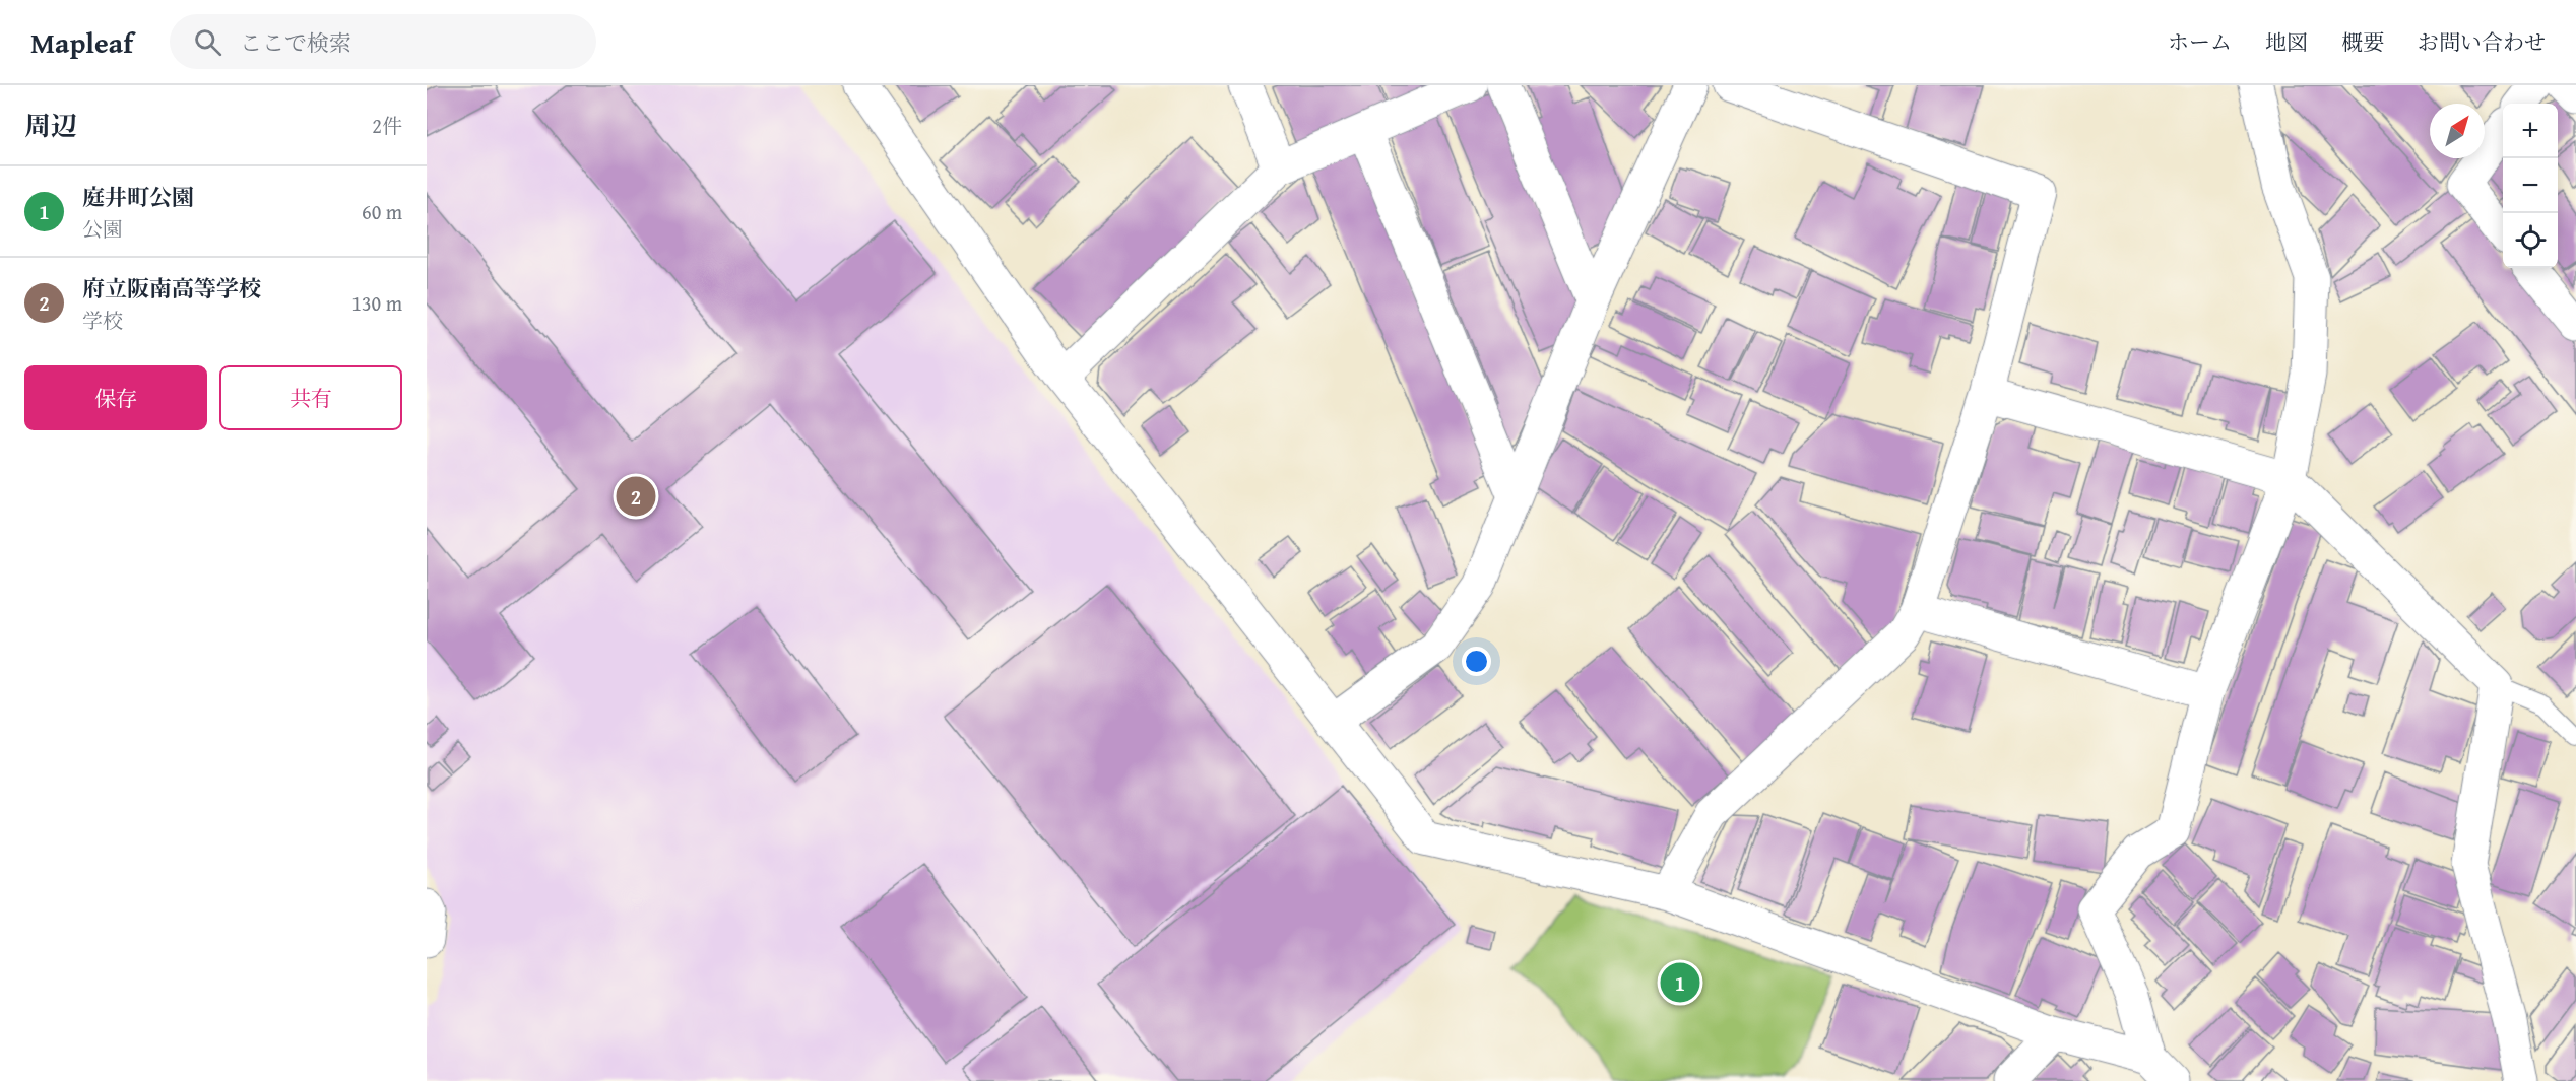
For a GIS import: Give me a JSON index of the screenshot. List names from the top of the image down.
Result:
{
  "north": "top right",
  "page": {
    "header": "Mapleaf",
    "search": "ここで検索",
    "nav": [
      "ホーム",
      "地図",
      "概要",
      "お問い合わせ"
    ],
    "heading": ["周辺", "2件"],
    "map_buttons": ["+", "−"],
    "list": [
      {
        "mark": "1",
        "name": "庭井町公園",
        "note": "公園",
        "value": "60 m"
      },
      {
        "mark": "2",
        "name": "府立阪南高等学校",
        "note": "学校",
        "value": "130 m"
      }
    ],
    "buttons": ["保存", "共有"],
    "pins": ["2", "1"]
  }
}
